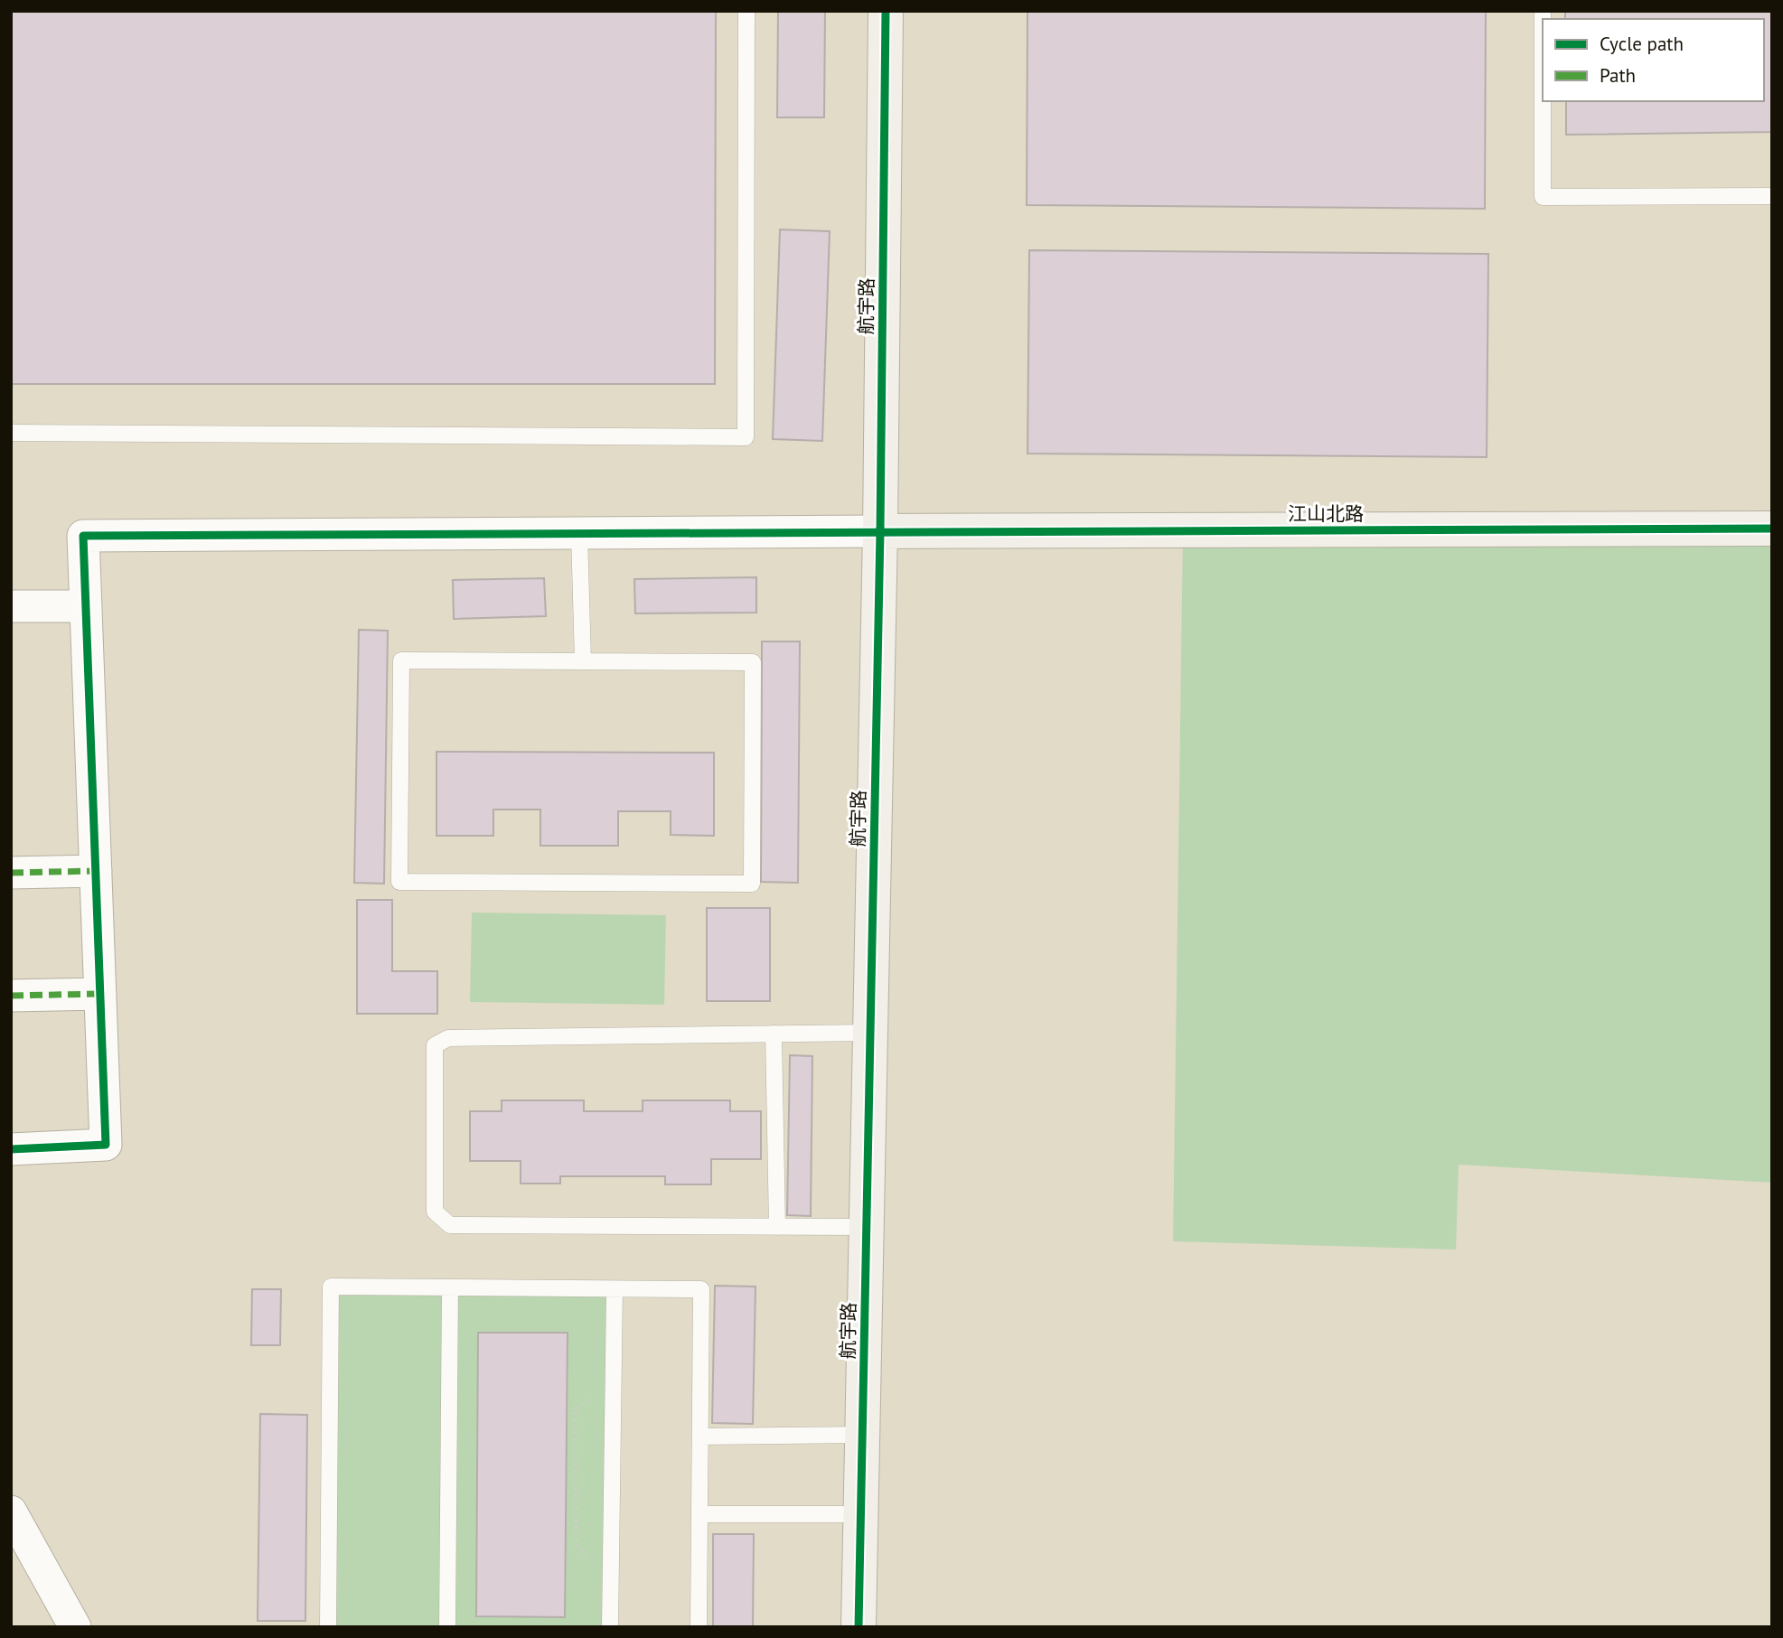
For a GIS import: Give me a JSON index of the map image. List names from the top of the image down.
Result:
{
  "streets": {
    "street": ["航宇路", "江山北路"]
  },
  "crossings": [
    ["航宇路", "江山北路"]
  ],
  "legend": ["Cycle path", "Path"]
}
